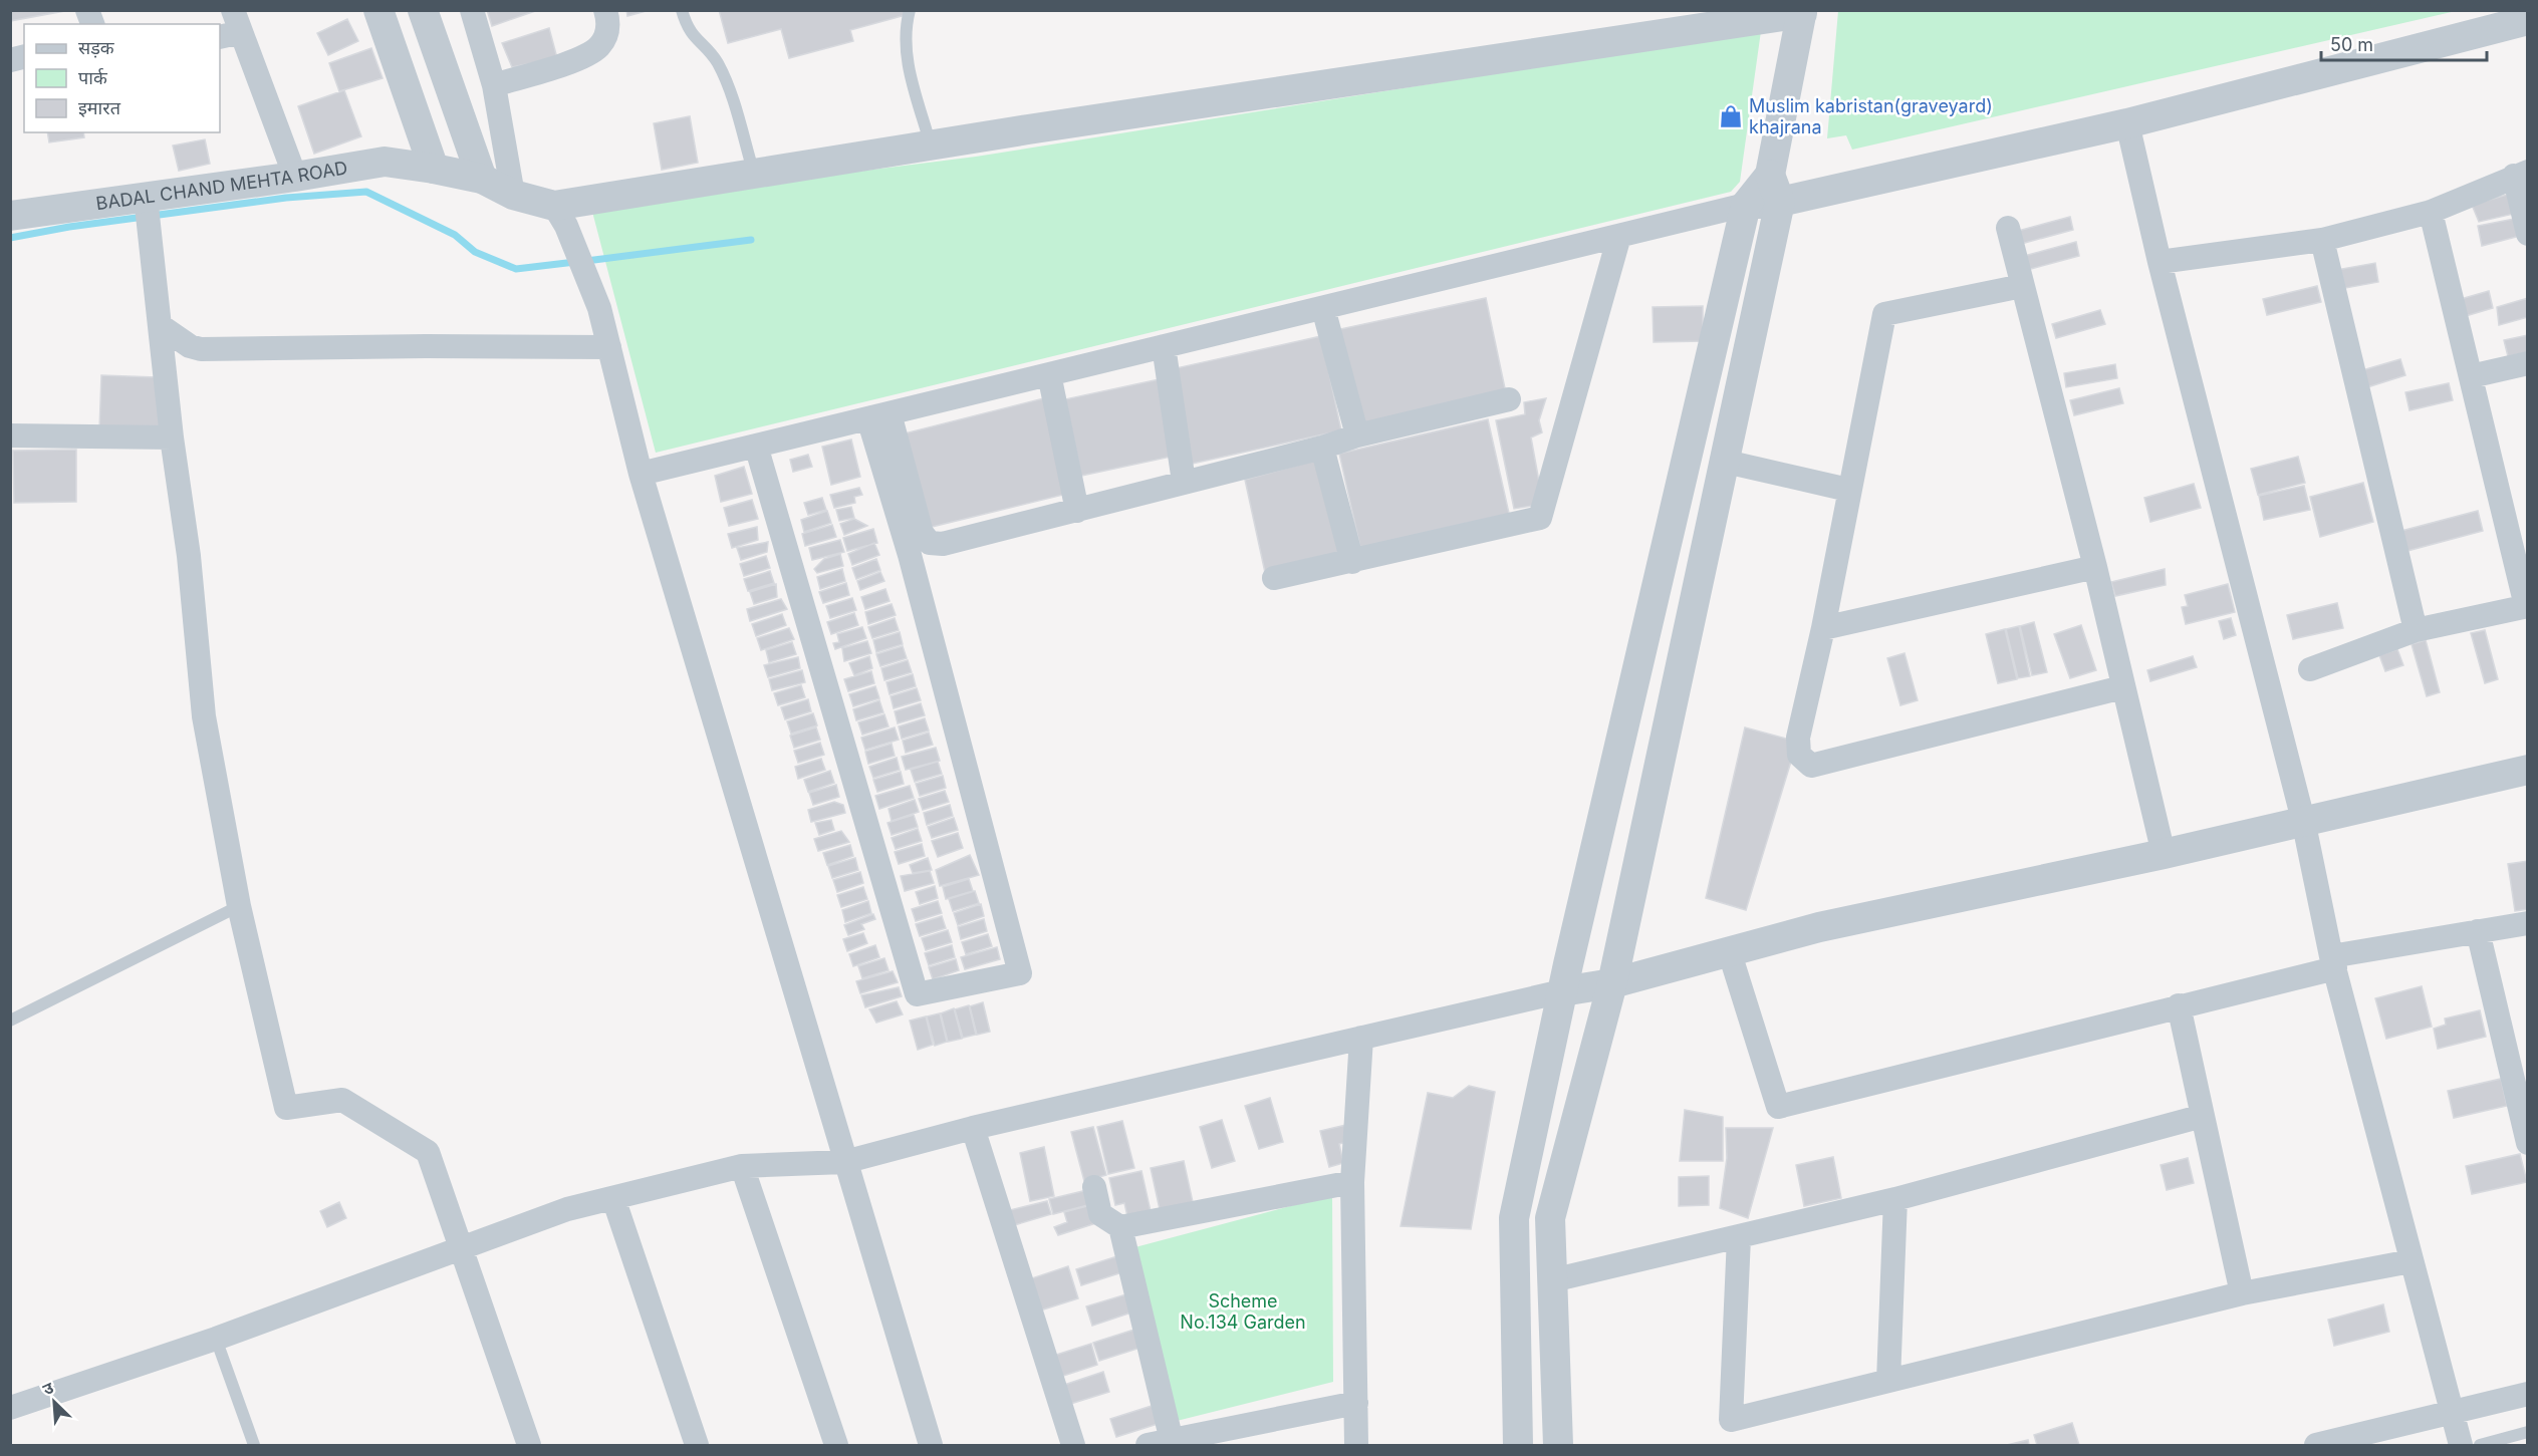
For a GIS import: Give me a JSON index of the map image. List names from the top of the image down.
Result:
{
  "streets": {
    "street": ["BADAL CHAND MEHTA ROAD"]
  },
  "parks": ["Scheme No.134 Garden"],
  "places": {
    "shop": ["Muslim kabristan(graveyard) khajrana"]
  },
  "legend": ["सड़क", "पार्क", "इमारत"],
  "scale_bar": "50 m",
  "north": "top left"
}
